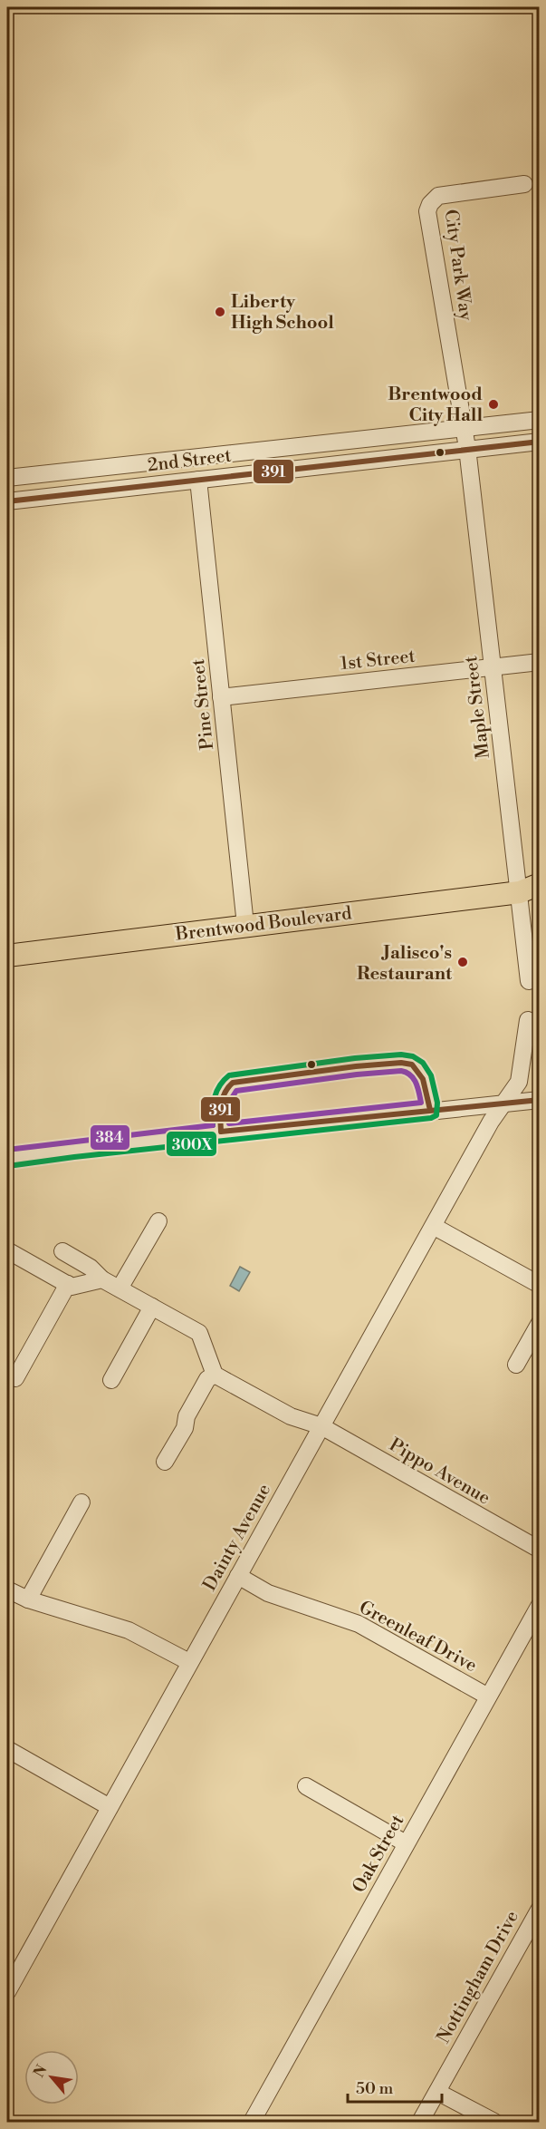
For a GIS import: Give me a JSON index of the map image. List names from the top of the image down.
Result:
{
  "streets": {
    "main road": ["Brentwood Boulevard"],
    "street": [
      "City Park Way",
      "2nd Street",
      "1st Street",
      "Pine Street",
      "Maple Street",
      "Pippo Avenue",
      "Dainty Avenue",
      "Greenleaf Drive",
      "Oak Street",
      "Nottingham Drive"
    ]
  },
  "crossings": [
    ["City Park Way", "2nd Street"],
    ["City Park Way", "Maple Street"],
    ["2nd Street", "Pine Street"],
    ["2nd Street", "Maple Street"],
    ["1st Street", "Pine Street"],
    ["1st Street", "Maple Street"],
    ["Pine Street", "Brentwood Boulevard"],
    ["Maple Street", "Brentwood Boulevard"],
    ["Pippo Avenue", "Dainty Avenue"],
    ["Dainty Avenue", "Greenleaf Drive"],
    ["Greenleaf Drive", "Oak Street"]
  ],
  "places": ["Liberty High School", "Brentwood City Hall", "Jalisco's Restaurant"],
  "lines": ["transit line 391", "transit line 300X", "transit line 384"],
  "scale_bar": "50 m",
  "north": "top left"
}
